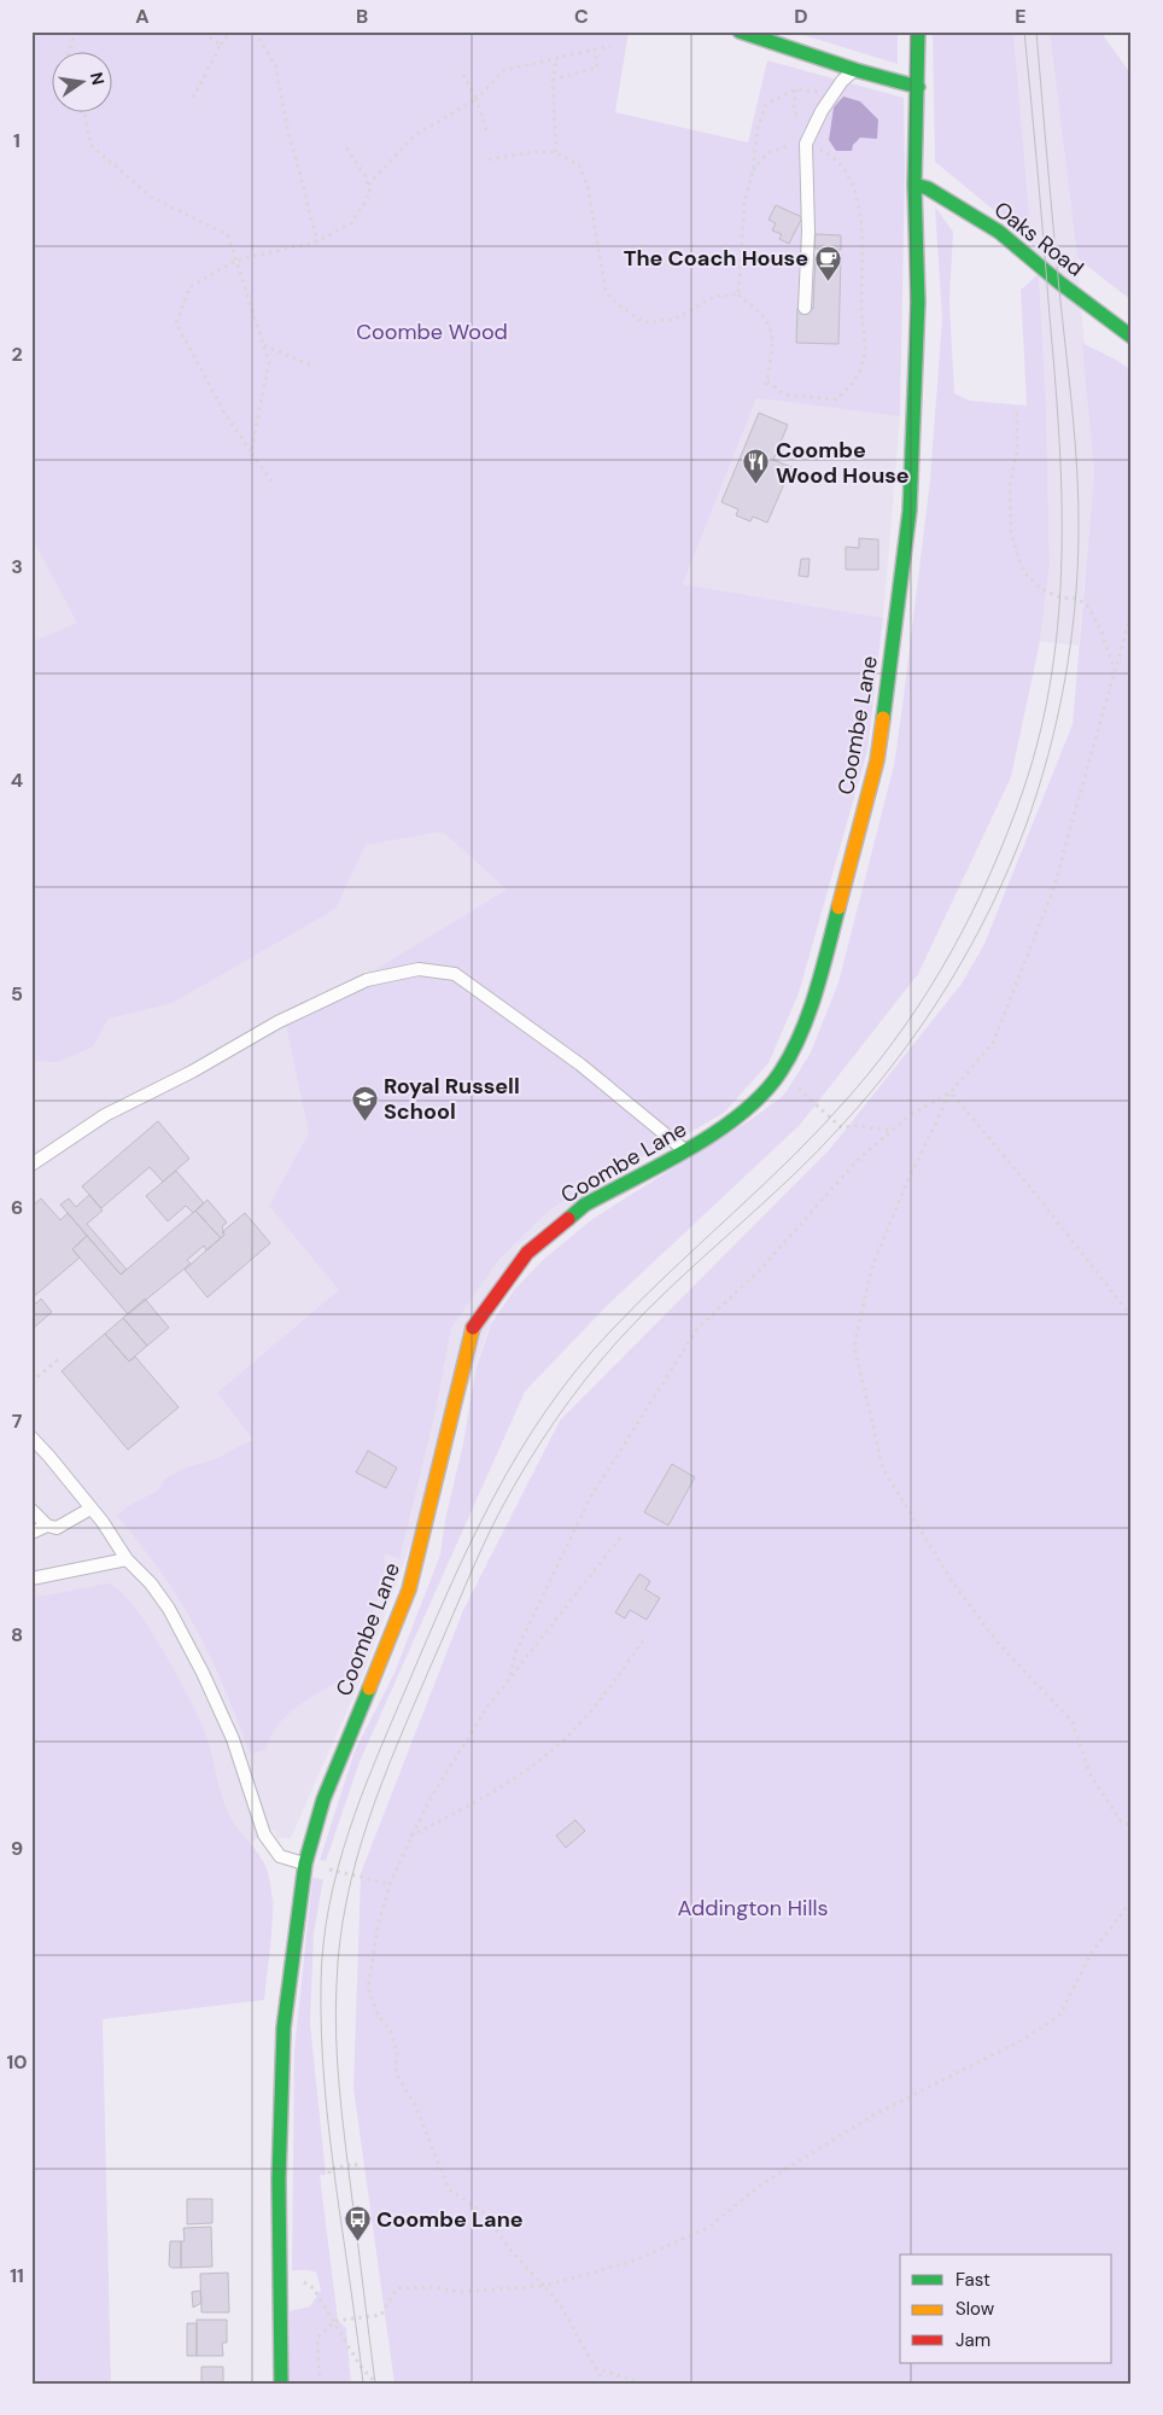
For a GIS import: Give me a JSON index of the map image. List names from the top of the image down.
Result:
{
  "streets": {
    "main road": ["Oaks Road", "Coombe Lane"]
  },
  "crossings": [
    ["Oaks Road", "Coombe Lane"]
  ],
  "parks": ["Coombe Wood", "Addington Hills"],
  "places": {
    "cafe": ["The Coach House"],
    "restaurant": ["Coombe Wood House"],
    "school or university": ["Royal Russell School"],
    "bus stop": ["Coombe Lane"]
  },
  "legend": ["Fast", "Slow", "Jam"],
  "north": "right",
  "grid": {
    "columns": [
      "A",
      "B",
      "C",
      "D",
      "E"
    ],
    "rows": [
      "1",
      "2",
      "3",
      "4",
      "5",
      "6",
      "7",
      "8",
      "9",
      "10",
      "11"
    ]
  }
}
